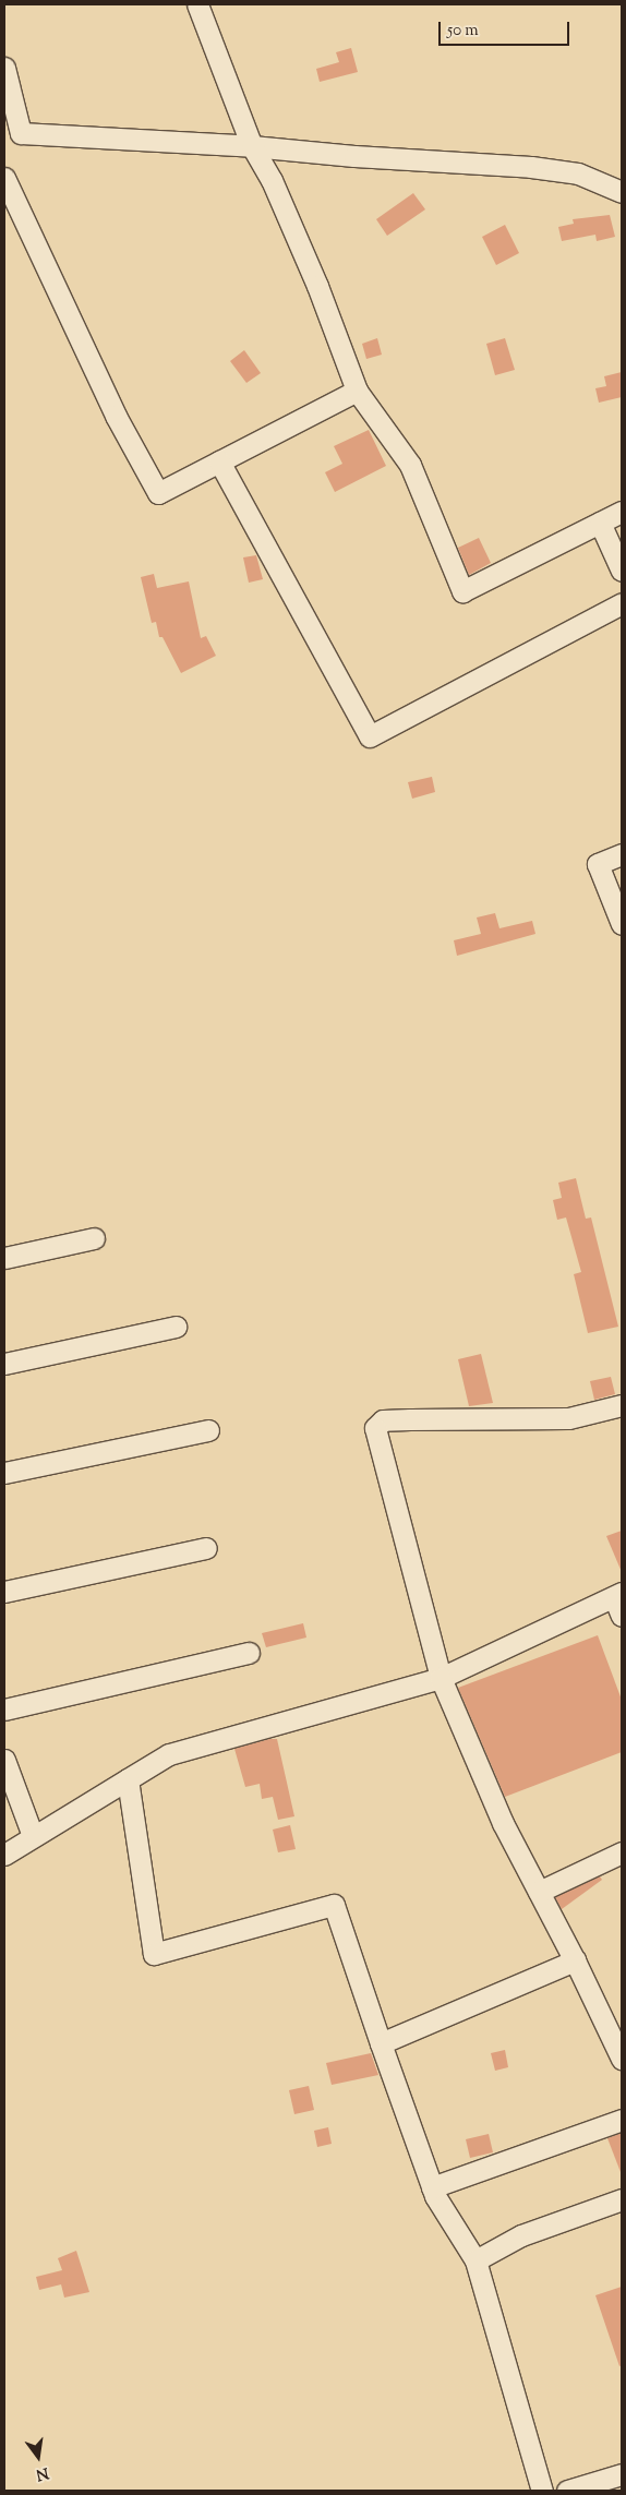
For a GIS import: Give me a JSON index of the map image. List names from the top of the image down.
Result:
{
  "scale_bar": "50 m",
  "north": "bottom"
}
